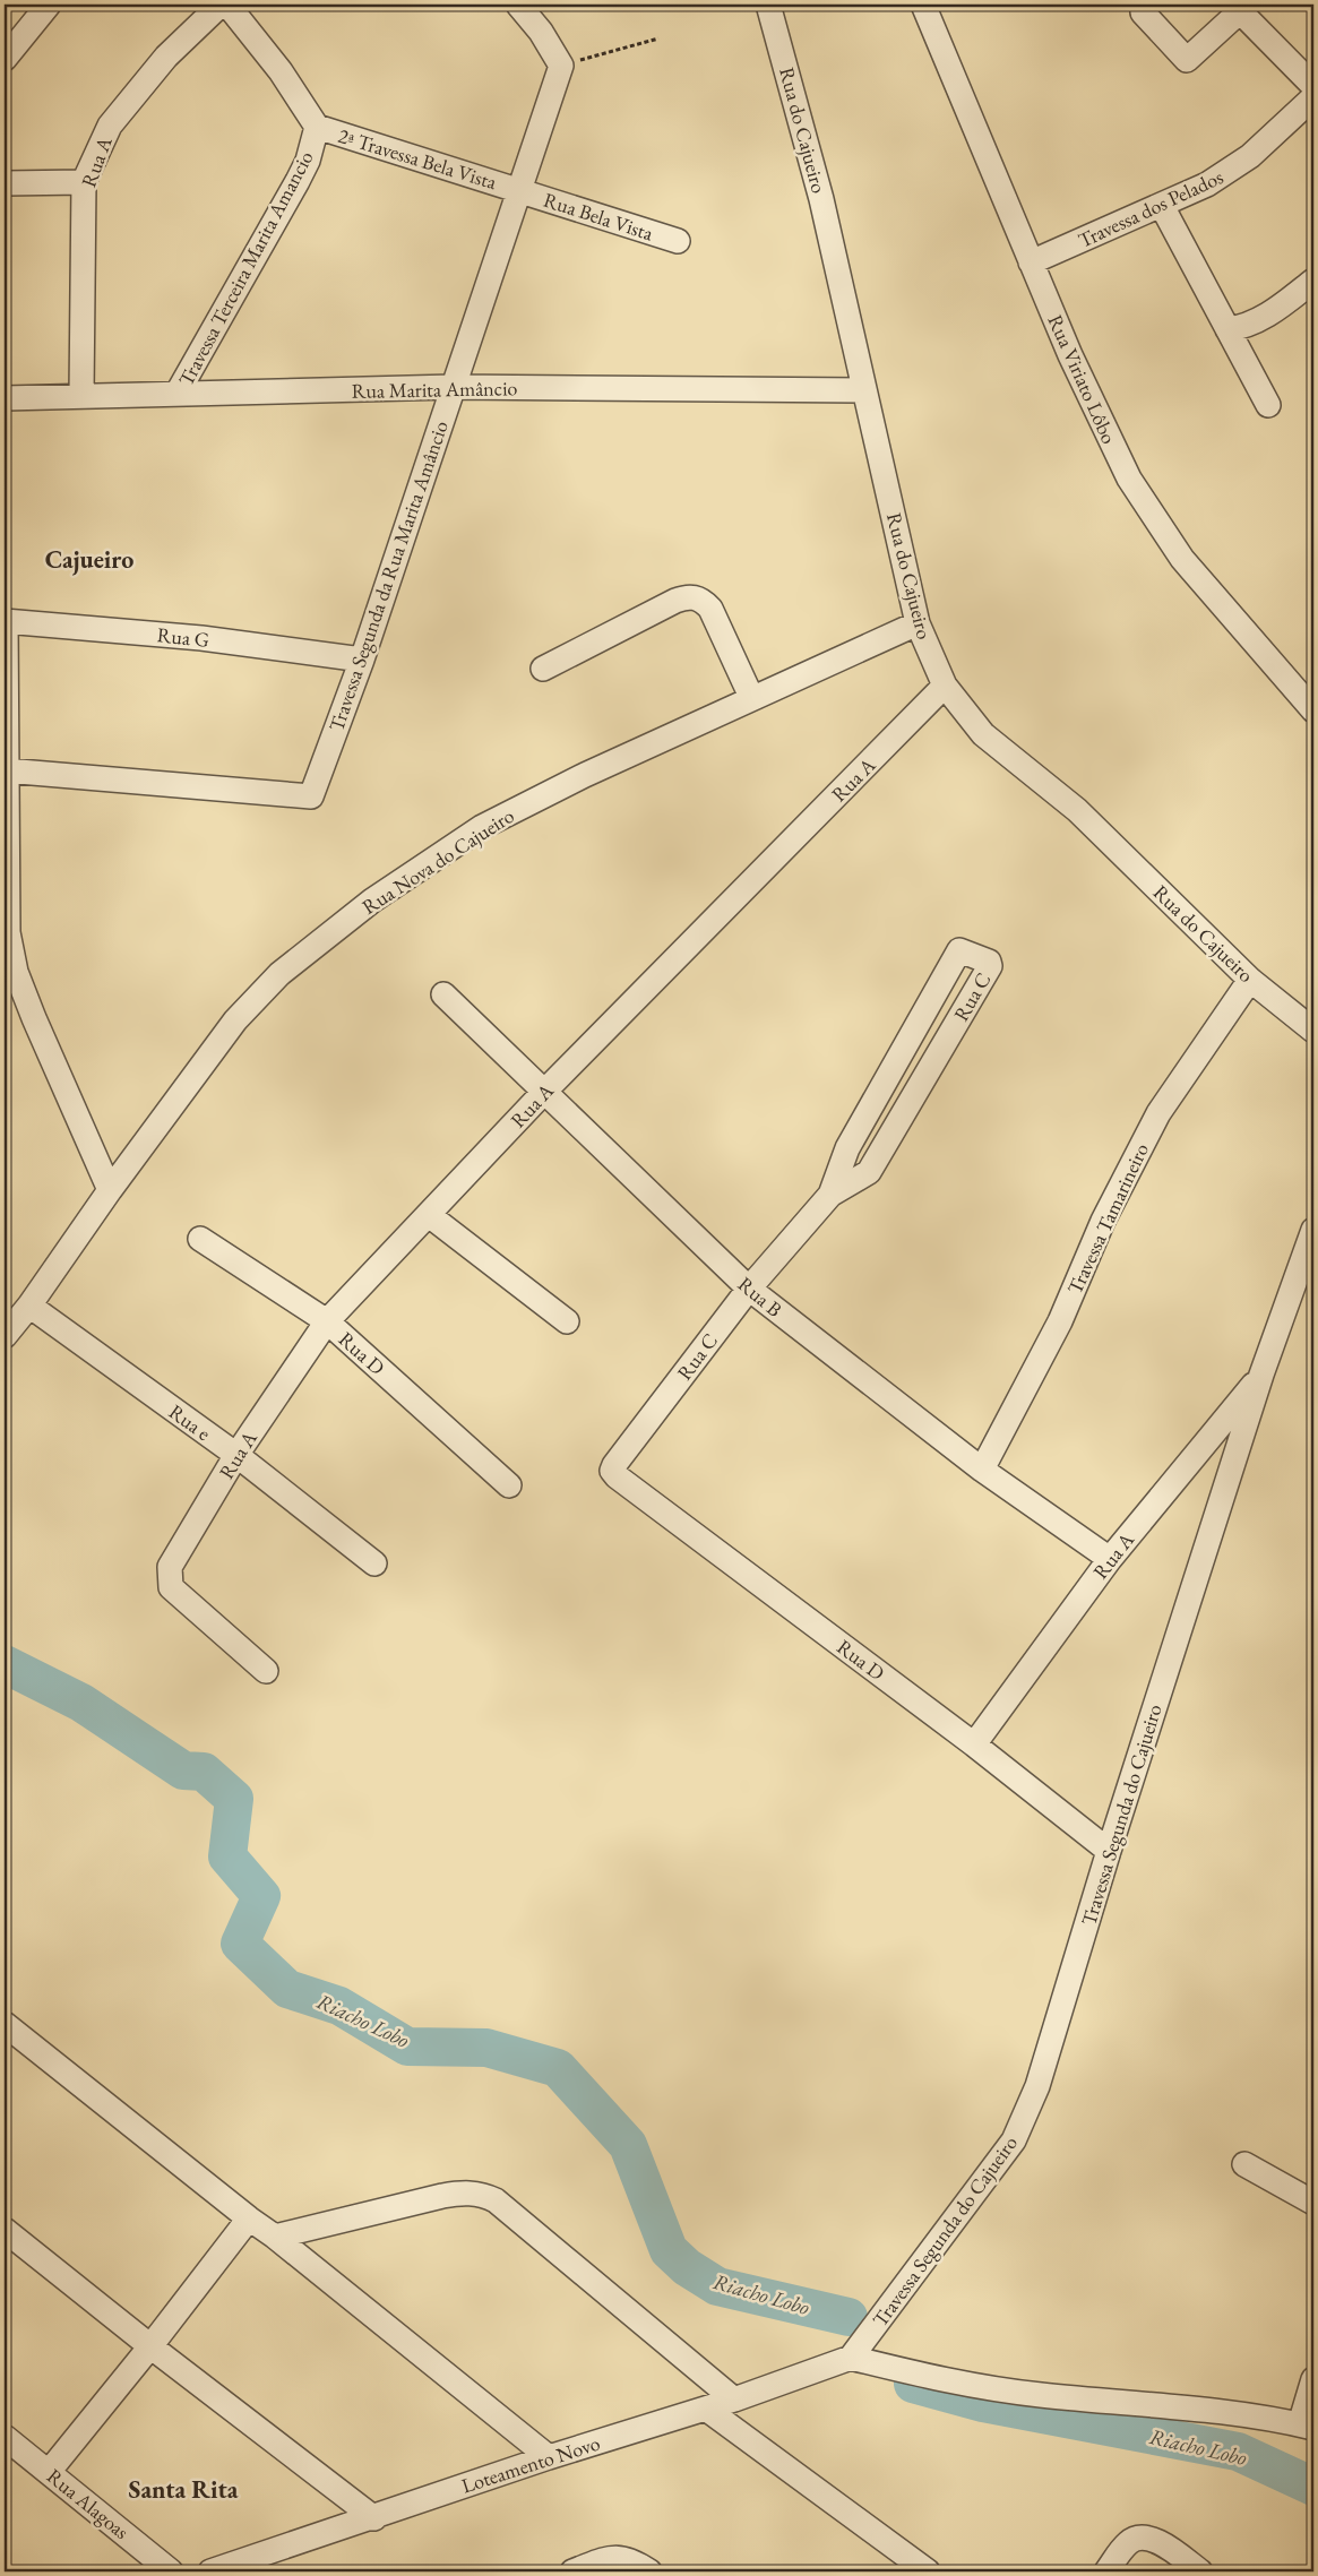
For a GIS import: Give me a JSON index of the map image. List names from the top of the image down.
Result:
{
  "streets": {
    "street": [
      "Rua do Cajueiro",
      "2ª Travessa Bela Vista",
      "Rua A",
      "Travessa dos Pelados",
      "Rua Bela Vista",
      "Travessa Terceira Marita Amancio",
      "Rua Viriato Lôbo",
      "Rua Marita Amâncio",
      "Travessa Segunda da Rua Marita Amâncio",
      "Rua G",
      "Rua Nova do Cajueiro",
      "Rua C",
      "Travessa Tamarineiro",
      "Rua B",
      "Rua D",
      "Rua e",
      "Travessa Segunda do Cajueiro",
      "Loteamento Novo",
      "Rua Alagoas"
    ]
  },
  "crossings": [
    ["Rua do Cajueiro", "Rua A"],
    ["Rua do Cajueiro", "Rua Marita Amâncio"],
    ["Rua do Cajueiro", "Rua Nova do Cajueiro"],
    ["Rua do Cajueiro", "Travessa Tamarineiro"],
    ["2ª Travessa Bela Vista", "Rua Bela Vista"],
    ["2ª Travessa Bela Vista", "Travessa Terceira Marita Amancio"],
    ["2ª Travessa Bela Vista", "Travessa Segunda da Rua Marita Amâncio"],
    ["Rua A", "Rua Marita Amâncio"],
    ["Rua A", "Rua B"],
    ["Rua A", "Rua D"],
    ["Rua A", "Rua e"],
    ["Rua A", "Travessa Segunda do Cajueiro"],
    ["Travessa dos Pelados", "Rua Viriato Lôbo"],
    ["Rua Bela Vista", "Travessa Segunda da Rua Marita Amâncio"],
    ["Travessa Terceira Marita Amancio", "Rua Marita Amâncio"],
    ["Rua Marita Amâncio", "Travessa Segunda da Rua Marita Amâncio"],
    ["Travessa Segunda da Rua Marita Amâncio", "Rua G"],
    ["Rua Nova do Cajueiro", "Rua e"],
    ["Rua C", "Rua B"],
    ["Rua C", "Rua D"],
    ["Travessa Tamarineiro", "Rua B"],
    ["Rua D", "Travessa Segunda do Cajueiro"],
    ["Travessa Segunda do Cajueiro", "Loteamento Novo"]
  ],
  "districts": ["Cajueiro", "Santa Rita"],
  "water": ["Riacho Lobo"]
}
